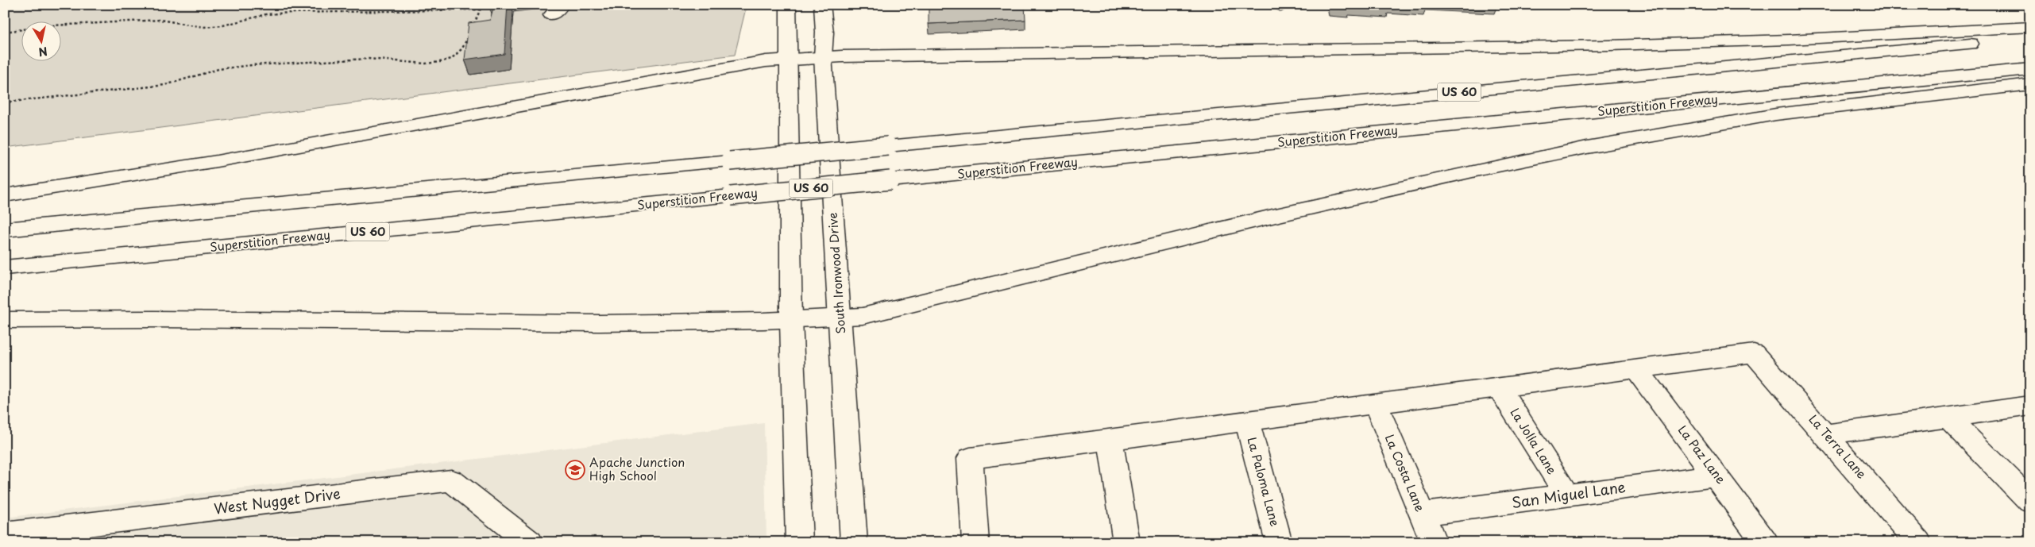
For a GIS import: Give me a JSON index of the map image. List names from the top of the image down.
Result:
{
  "streets": {
    "main road": [
      "US 60",
      "Superstition Freeway",
      "South Ironwood Drive",
      "La Jolla Lane",
      "La Terra Lane",
      "La Paz Lane",
      "La Costa Lane",
      "La Paloma Lane",
      "San Miguel Lane",
      "West Nugget Drive"
    ]
  },
  "crossings": [
    ["La Jolla Lane", "San Miguel Lane"],
    ["La Terra Lane", "La Paz Lane"],
    ["La Paz Lane", "San Miguel Lane"],
    ["La Costa Lane", "San Miguel Lane"]
  ],
  "places": {
    "school or university": ["Apache Junction High School"]
  },
  "north": "bottom"
}
